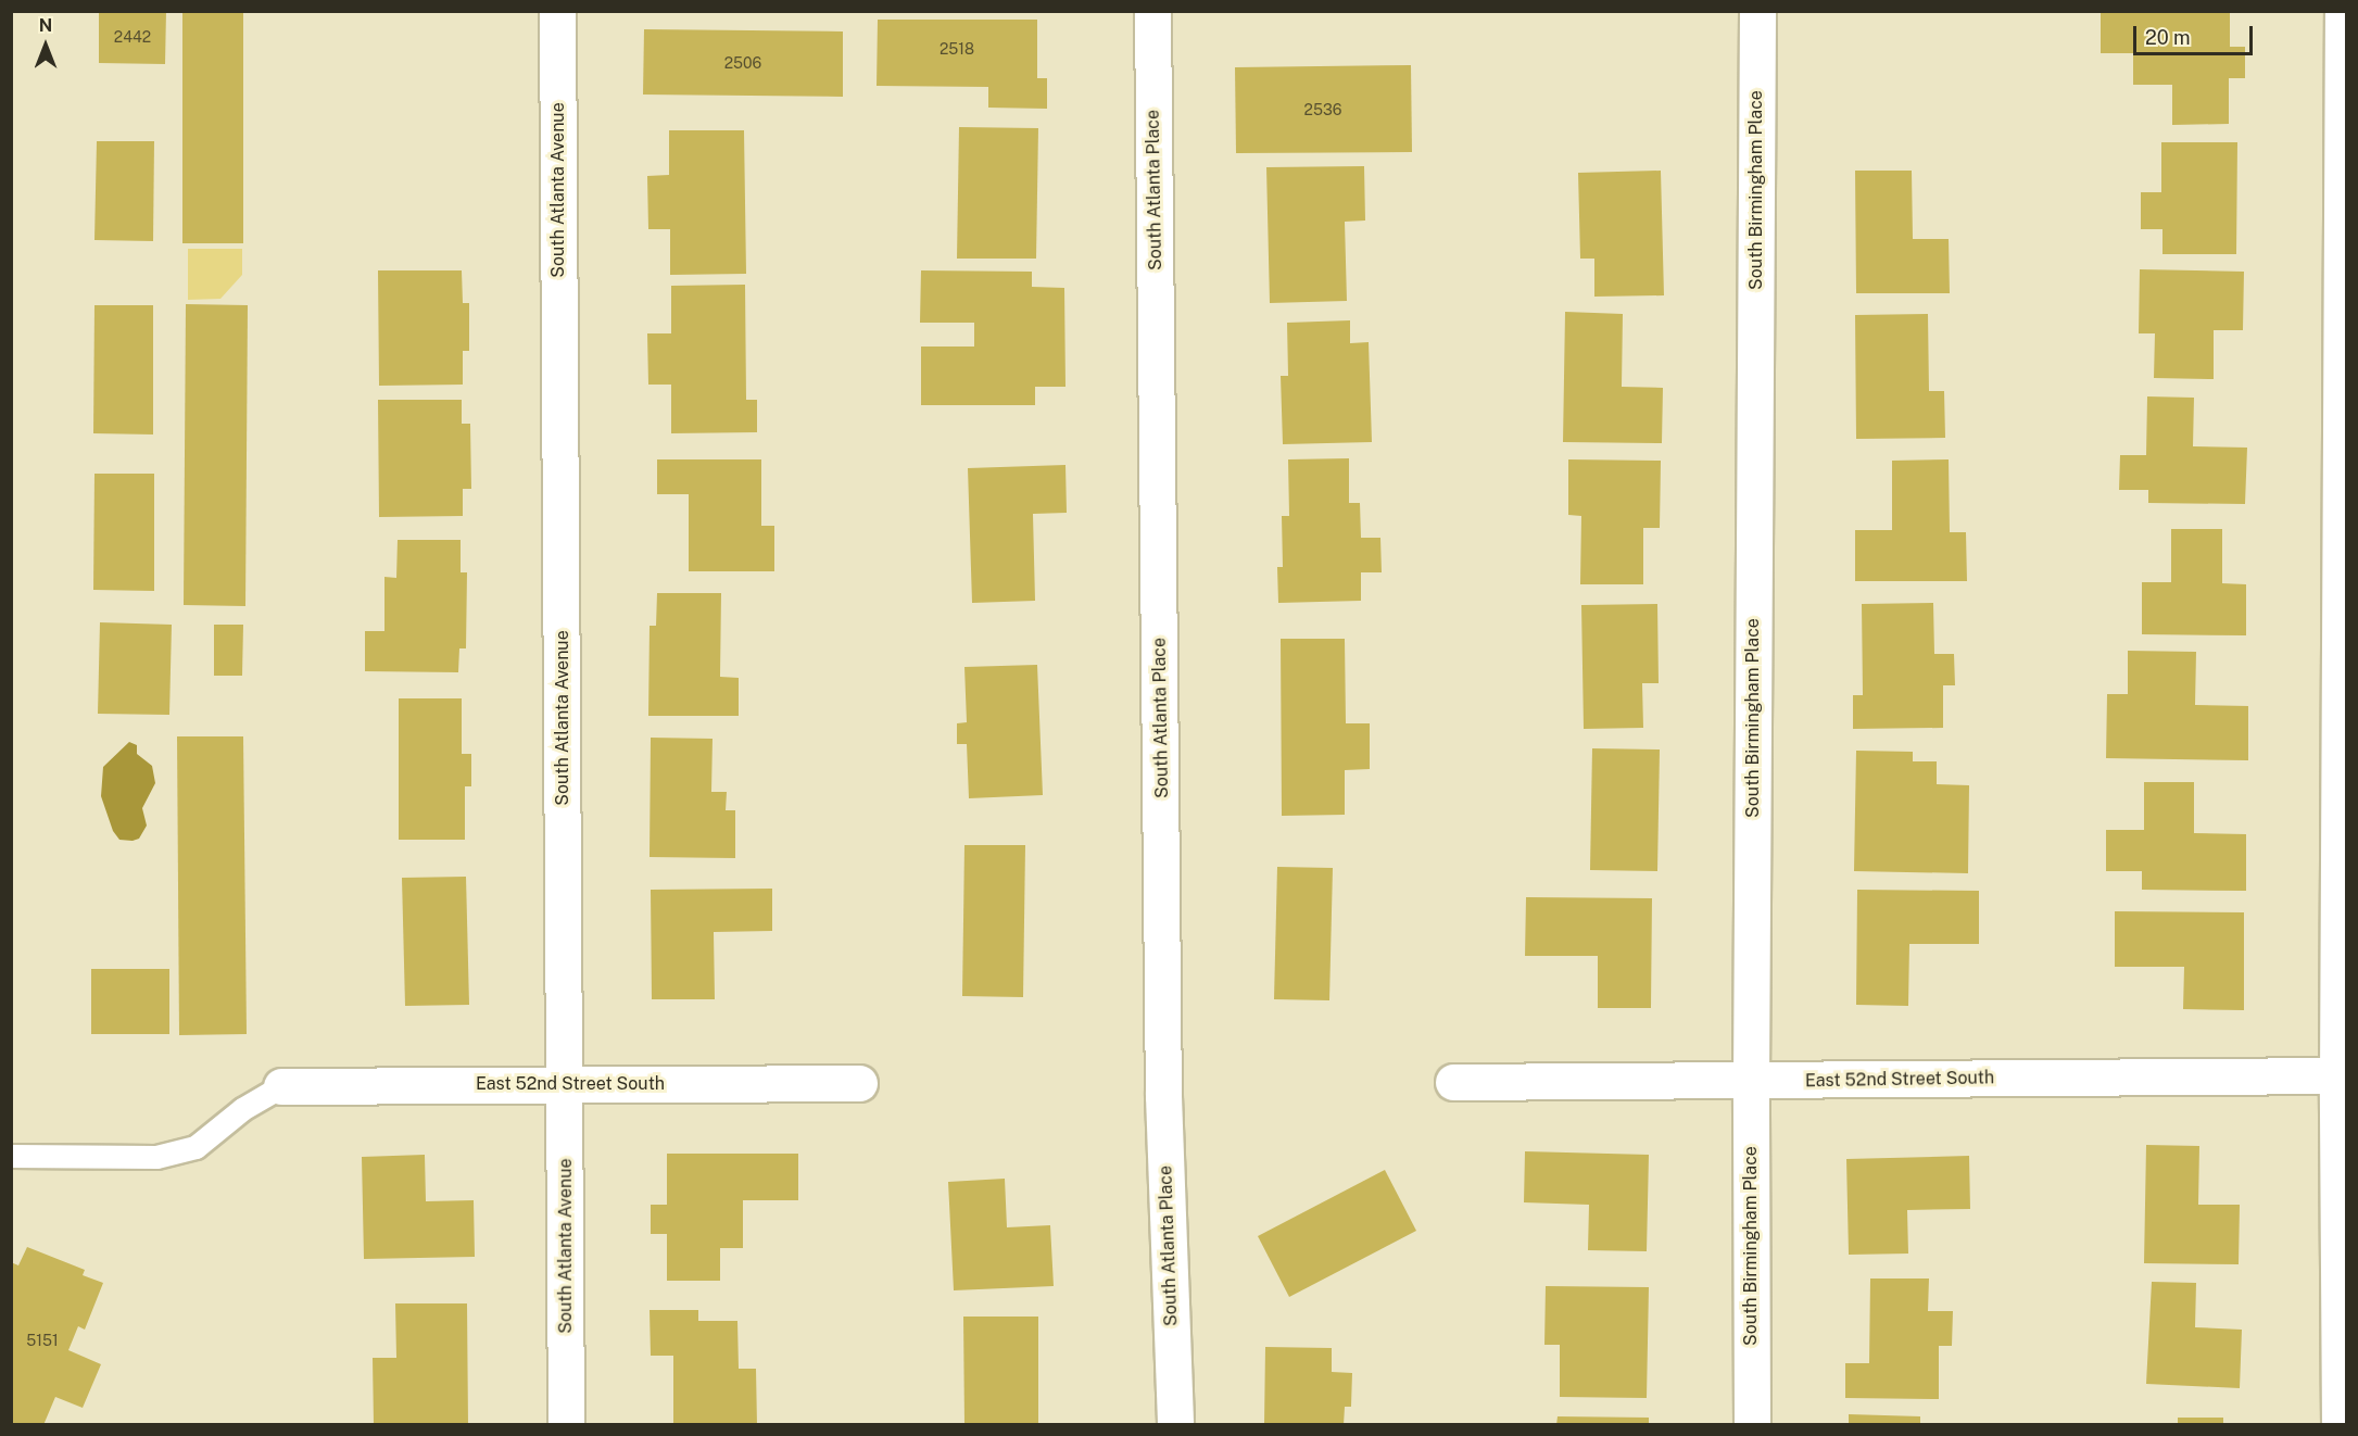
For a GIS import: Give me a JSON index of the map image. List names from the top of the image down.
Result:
{
  "streets": {
    "street": [
      "South Atlanta Avenue",
      "South Atlanta Place",
      "South Birmingham Place",
      "East 52nd Street South"
    ]
  },
  "crossings": [
    ["South Atlanta Avenue", "East 52nd Street South"],
    ["South Birmingham Place", "East 52nd Street South"]
  ],
  "house_numbers": [
    "2442",
    "2518",
    "2506",
    "2536",
    "5151"
  ],
  "scale_bar": "20 m",
  "north": "top"
}
